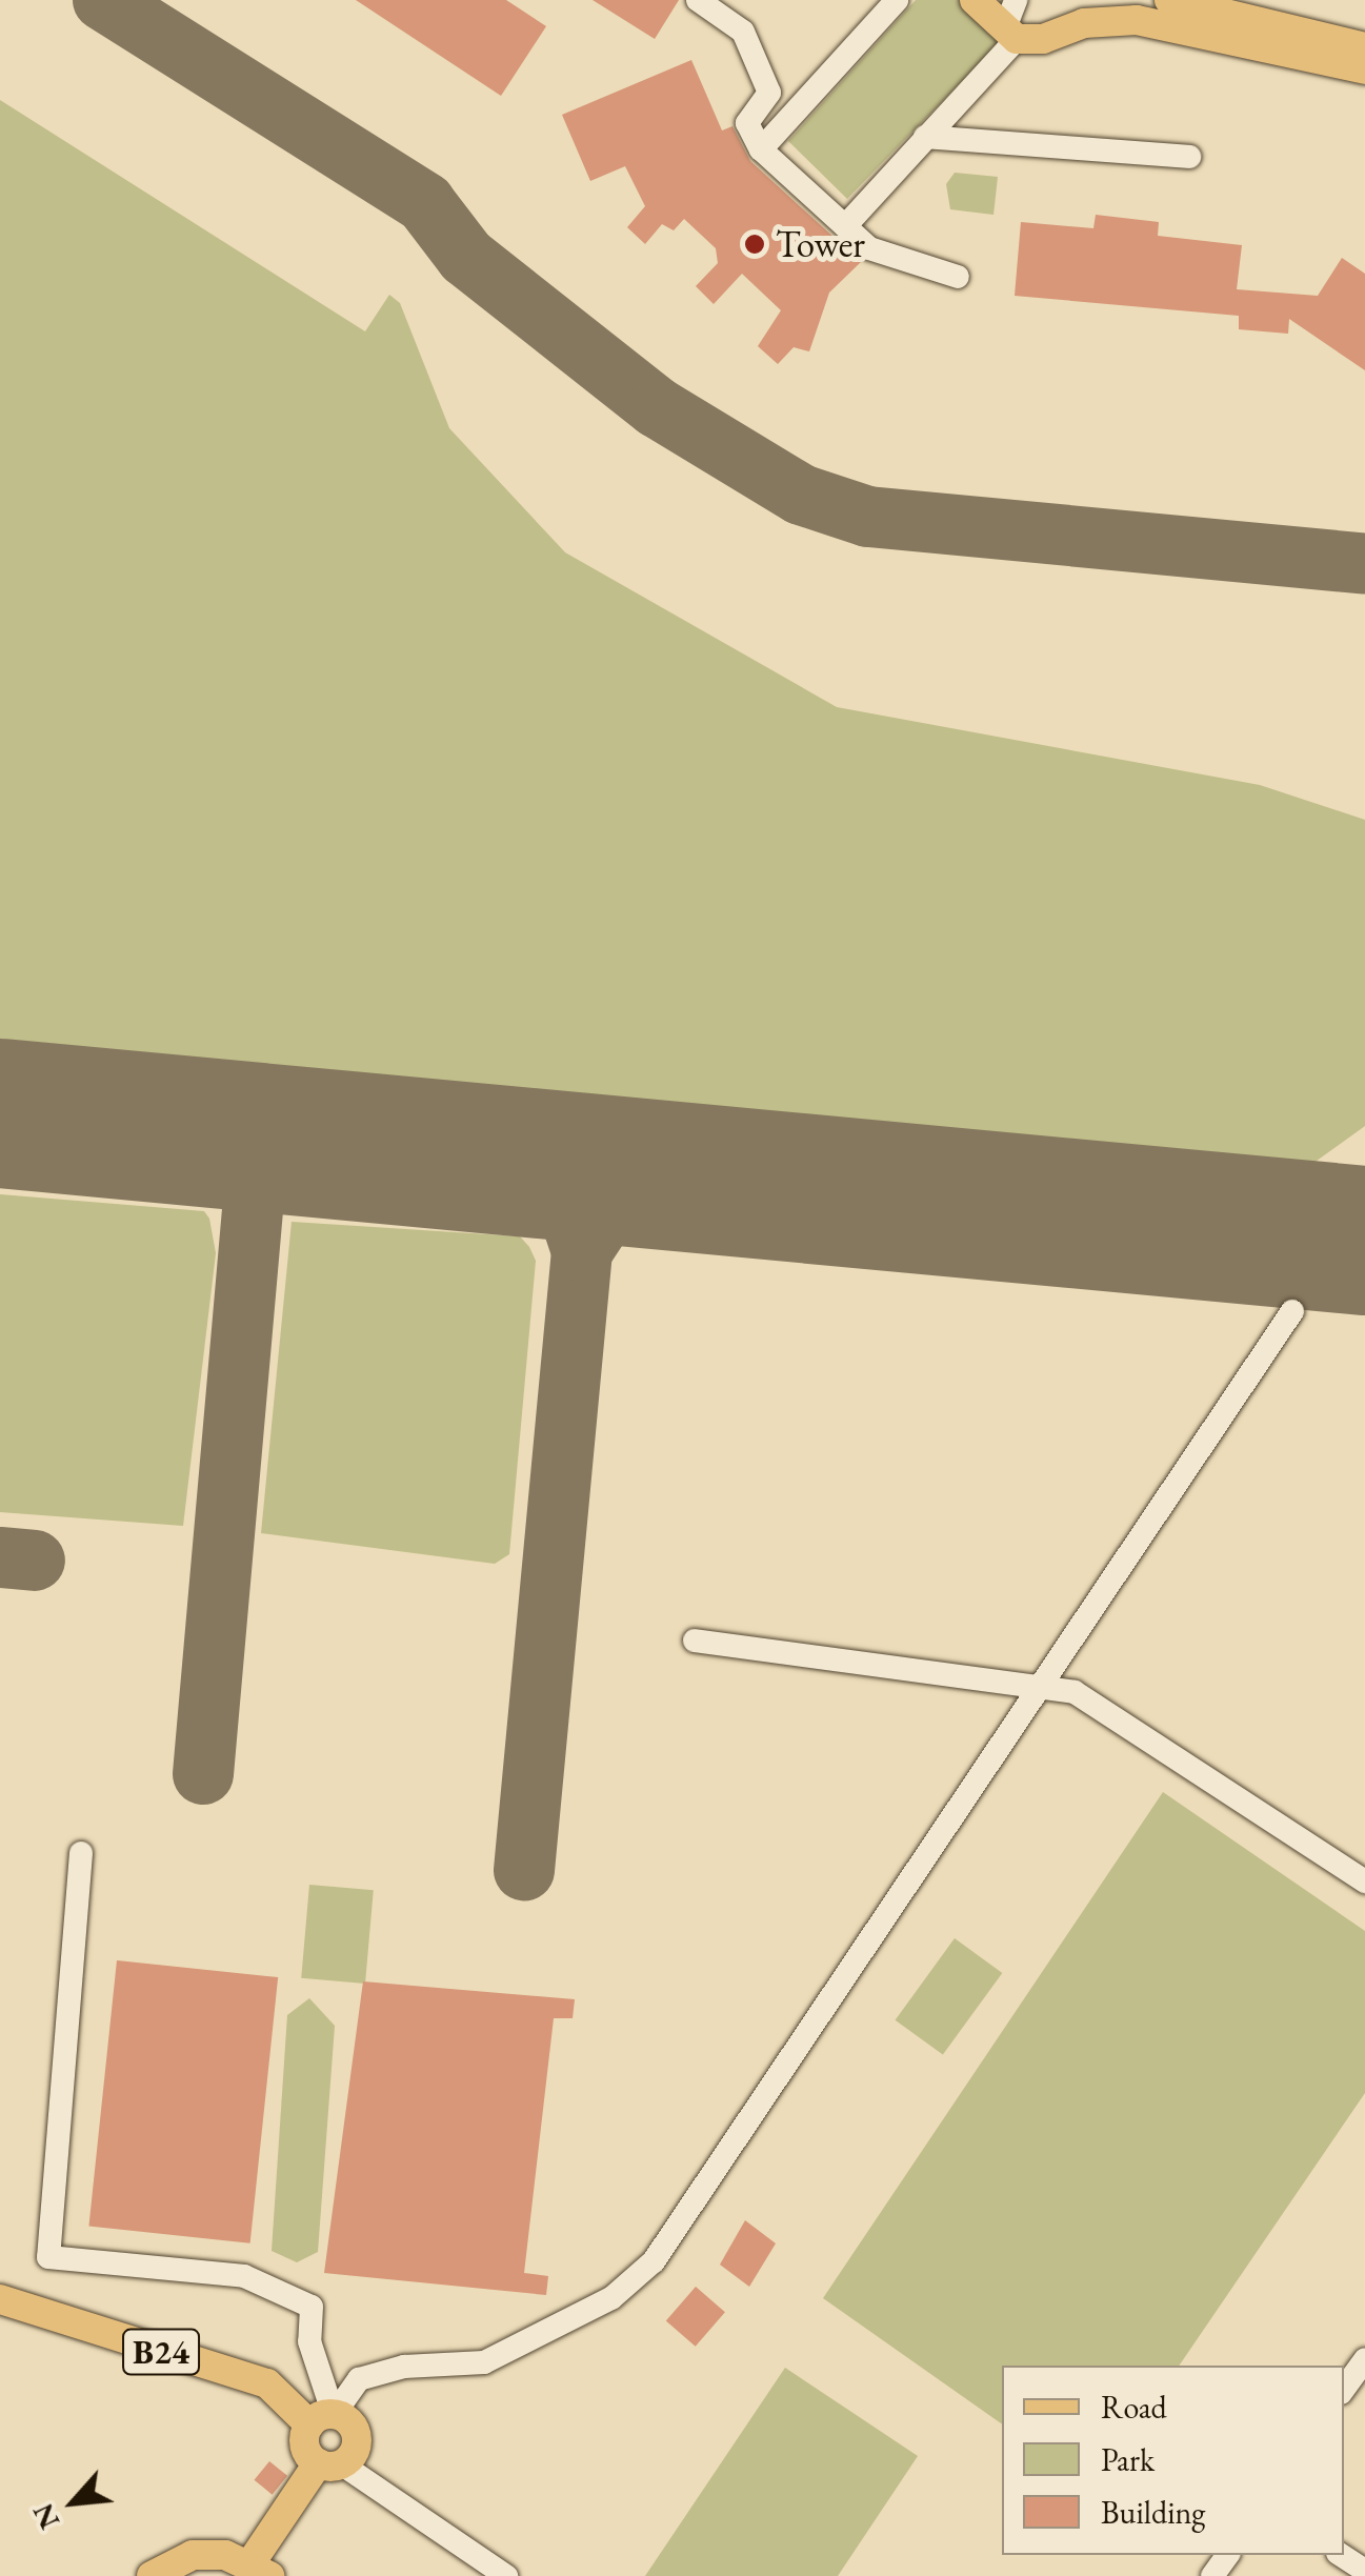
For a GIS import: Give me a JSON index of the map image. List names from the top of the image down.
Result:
{
  "streets": {
    "main road": ["B24"]
  },
  "places": ["Tower"],
  "legend": ["Road", "Park", "Building"],
  "north": "bottom left"
}
